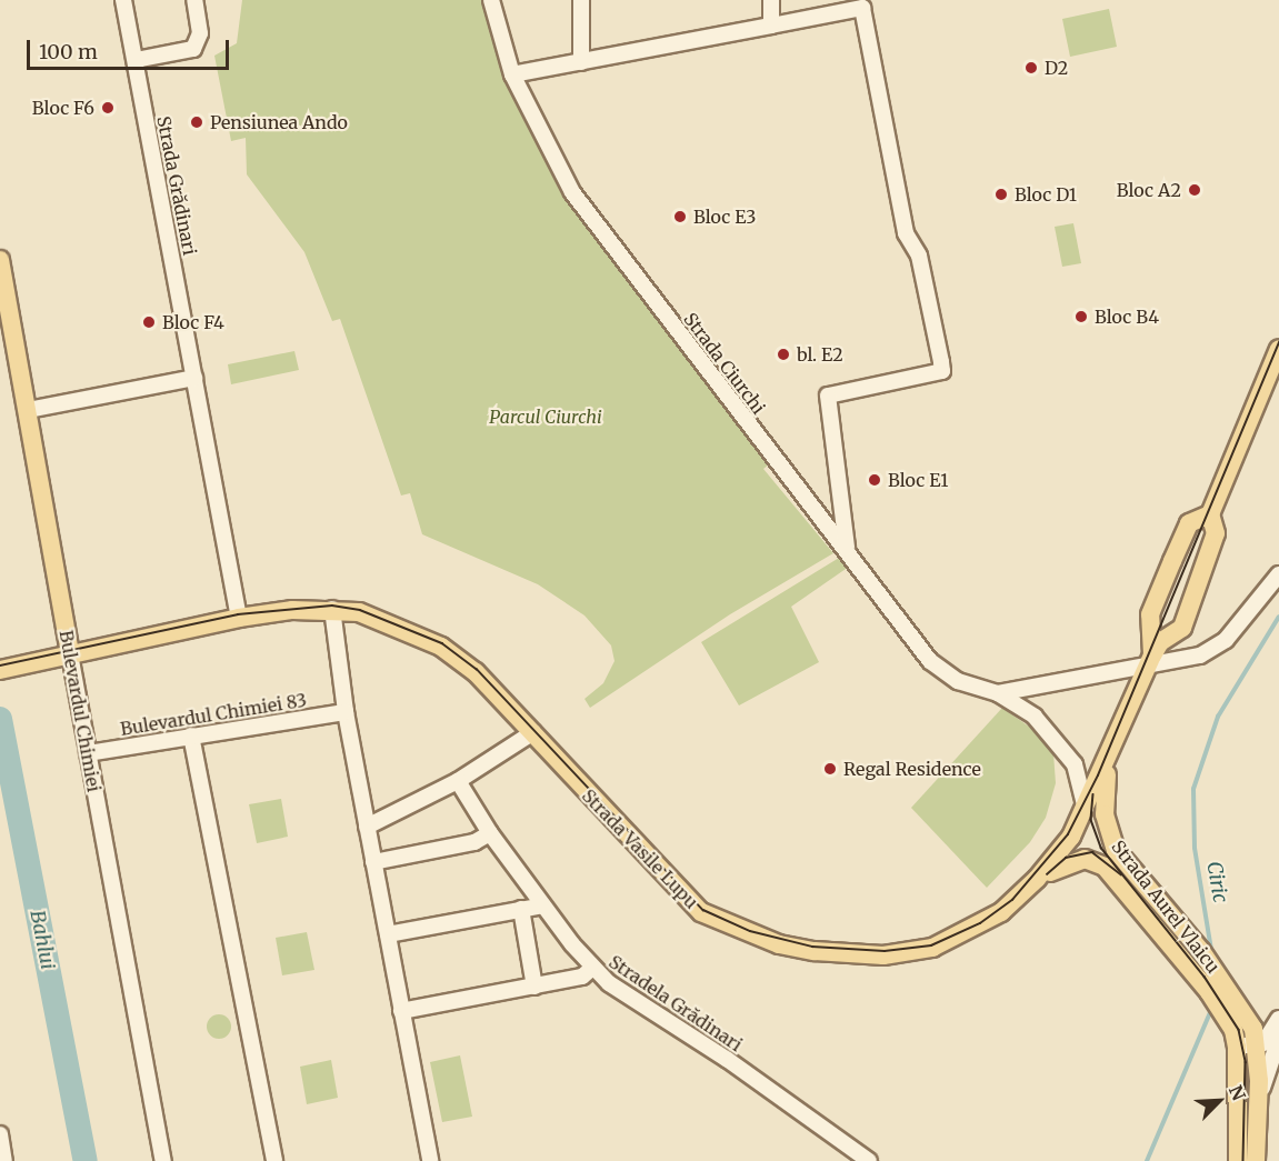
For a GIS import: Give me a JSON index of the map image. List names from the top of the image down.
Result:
{
  "streets": {
    "main road": ["Bulevardul Chimiei", "Strada Vasile Lupu", "Strada Aurel Vlaicu"],
    "street": [
      "Strada Grădinari",
      "Strada Ciurchi",
      "Bulevardul Chimiei 83",
      "Stradela Grădinari"
    ]
  },
  "crossings": [
    ["Strada Grădinari", "Strada Vasile Lupu"],
    ["Strada Ciurchi", "Strada Vasile Lupu"],
    ["Bulevardul Chimiei", "Bulevardul Chimiei 83"],
    ["Bulevardul Chimiei", "Strada Vasile Lupu"],
    ["Strada Vasile Lupu", "Strada Aurel Vlaicu"]
  ],
  "water": ["Ciric", "Bahlui"],
  "parks": ["Parcul Ciurchi"],
  "places": [
    "D2",
    "Bloc F6",
    "Pensiunea Ando",
    "Bloc A2",
    "Bloc D1",
    "Bloc E3",
    "Bloc B4",
    "Bloc F4",
    "bl. E2",
    "Bloc E1",
    "Regal Residence"
  ],
  "scale_bar": "100 m",
  "north": "top right"
}
